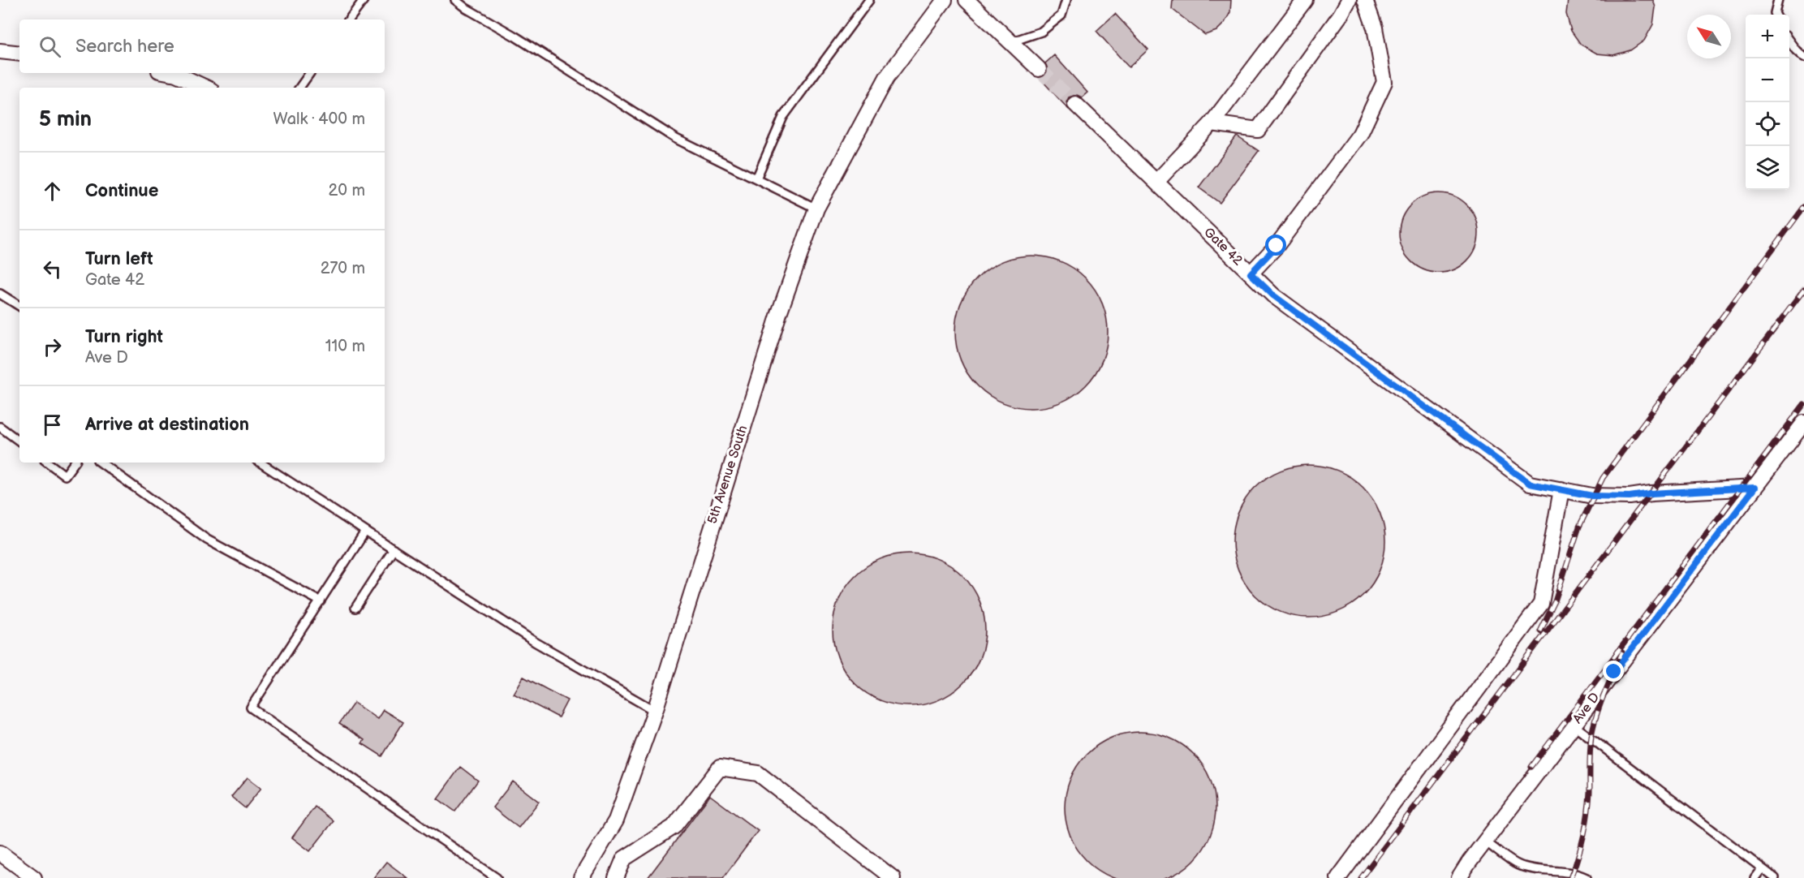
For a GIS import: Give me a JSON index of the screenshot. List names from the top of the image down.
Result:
{
  "streets": {
    "street": ["Gate 42", "5th Avenue South", "Ave D"]
  },
  "crossings": [
    ["Gate 42", "Ave D"]
  ],
  "north": "top left",
  "page": {
    "map_buttons": ["+", "−"],
    "search": "Search here",
    "heading": ["5 min", "Walk · 400 m"],
    "list": [
      ["Continue", "20 m"],
      ["Turn left", "Gate 42", "270 m"],
      ["Turn right", "Ave D", "110 m"],
      "Arrive at destination"
    ]
  }
}
